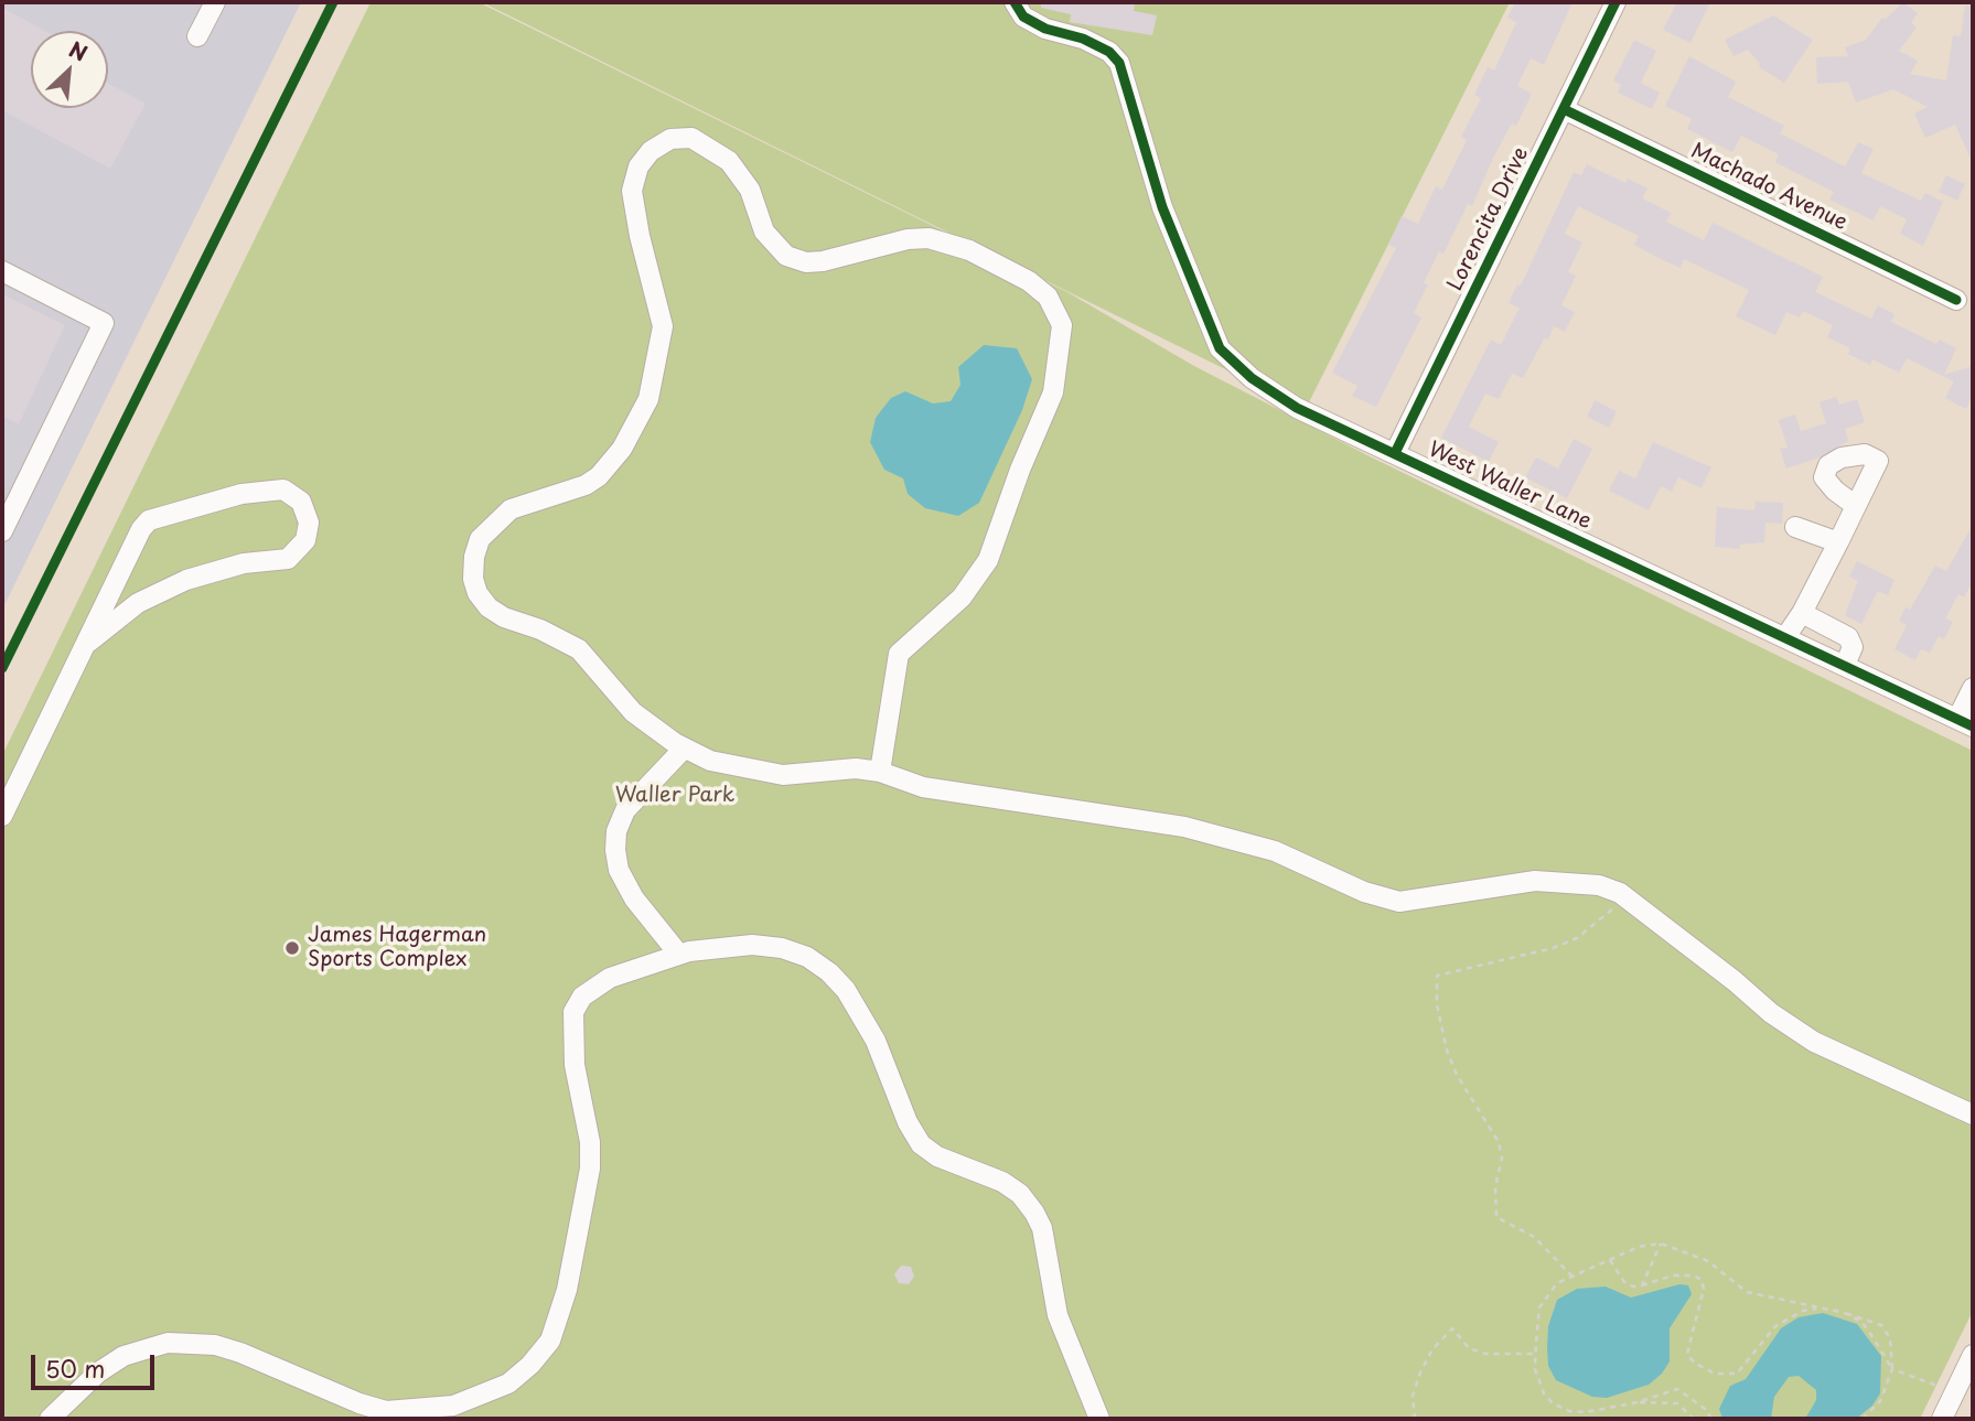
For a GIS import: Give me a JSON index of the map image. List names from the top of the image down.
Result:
{
  "streets": {
    "street": ["Machado Avenue", "Lorencita Drive", "West Waller Lane"]
  },
  "crossings": [
    ["Machado Avenue", "Lorencita Drive"],
    ["Lorencita Drive", "West Waller Lane"]
  ],
  "parks": ["Waller Park"],
  "places": ["James Hagerman Sports Complex"],
  "scale_bar": "50 m",
  "north": "top right"
}
